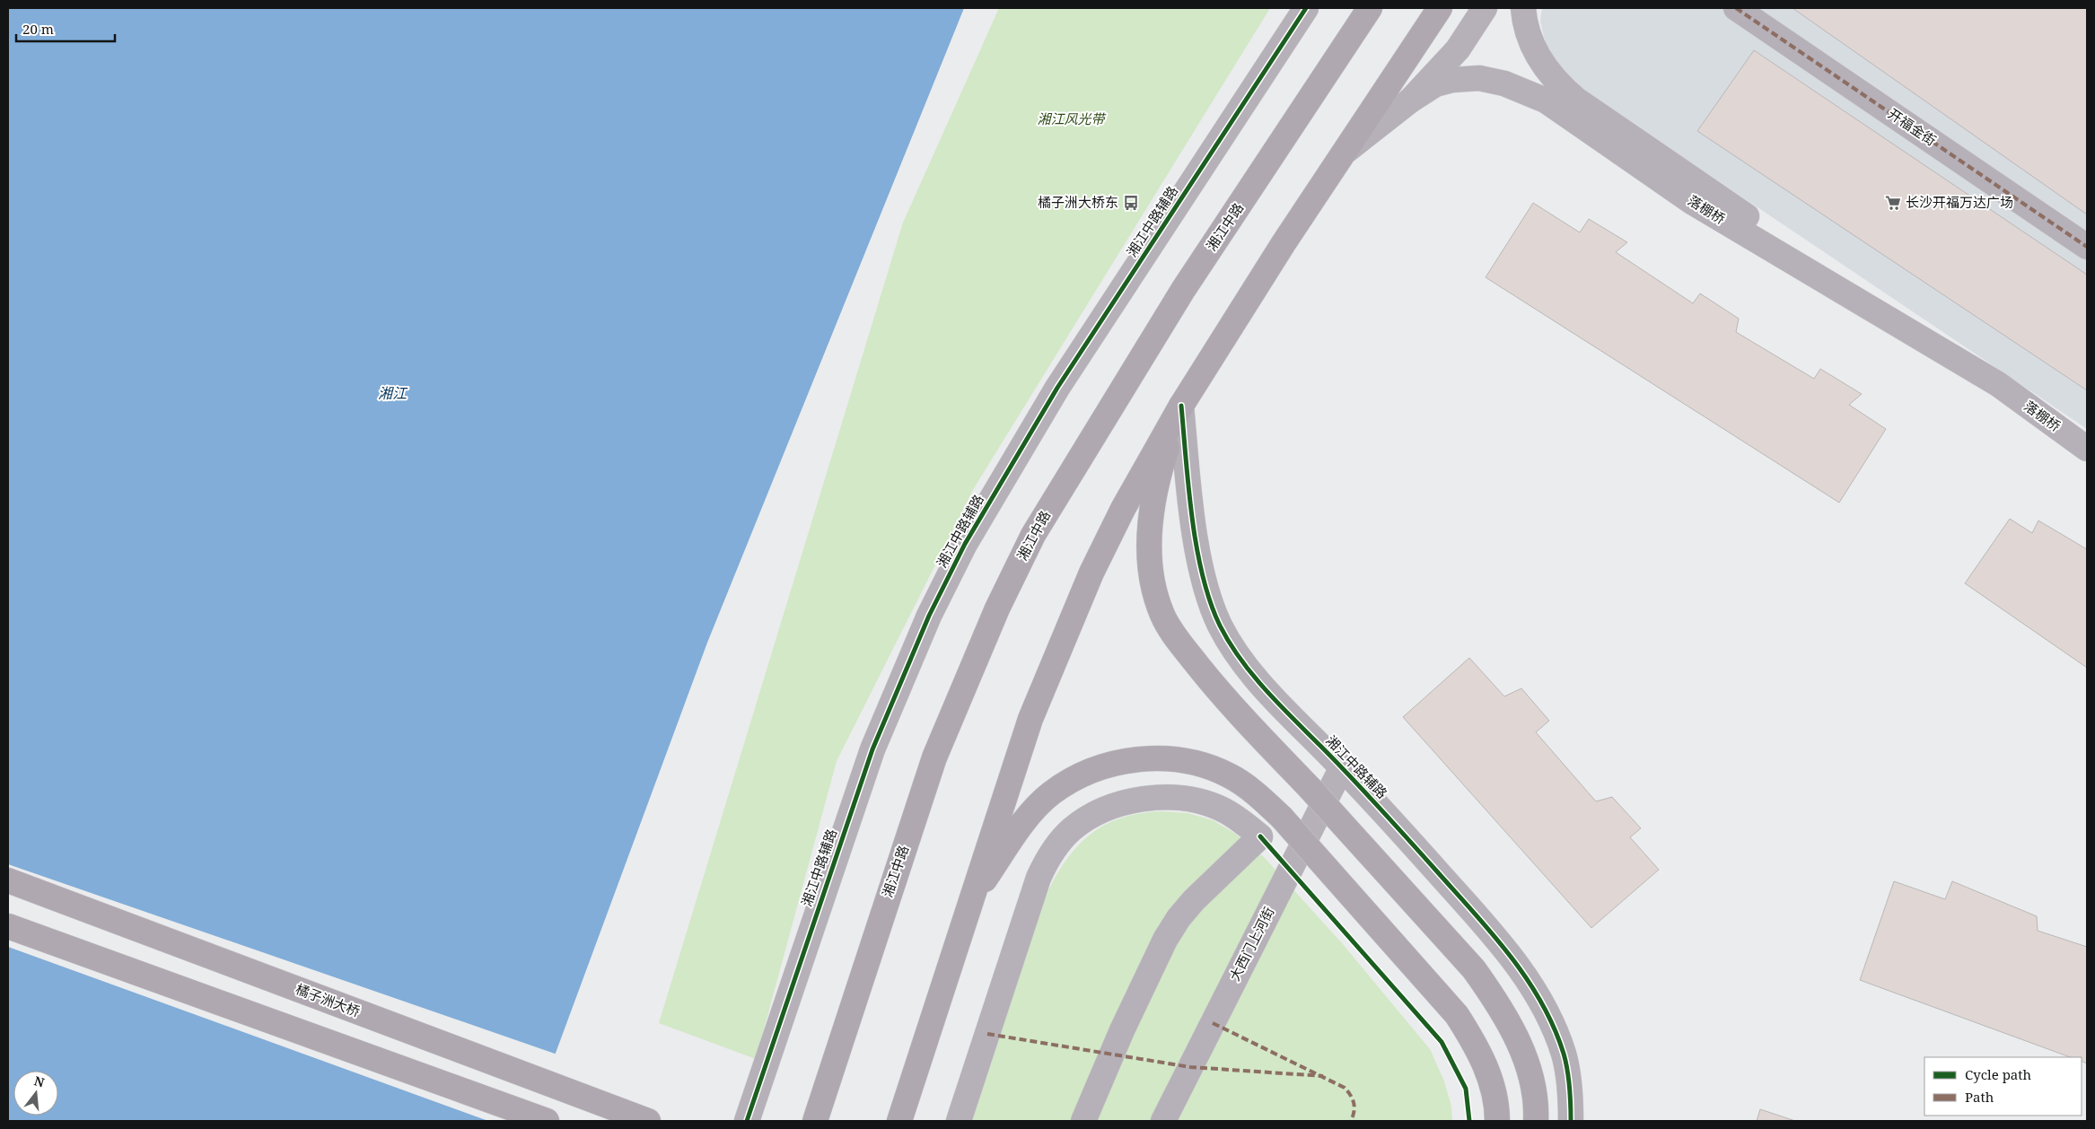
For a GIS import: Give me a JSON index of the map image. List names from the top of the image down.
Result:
{
  "streets": {
    "main road": ["湘江中路", "橘子洲大桥"],
    "street": [
      "开福金街",
      "落棚桥",
      "湘江中路辅路",
      "大西门上河街"
    ]
  },
  "crossings": [
    ["湘江中路辅路", "大西门上河街"]
  ],
  "water": ["湘江"],
  "parks": ["湘江风光带"],
  "places": {
    "bus stop": ["橘子洲大桥东"],
    "supermarket": ["长沙开福万达广场"]
  },
  "legend": ["Cycle path", "Path"],
  "scale_bar": "20 m",
  "north": "top"
}
